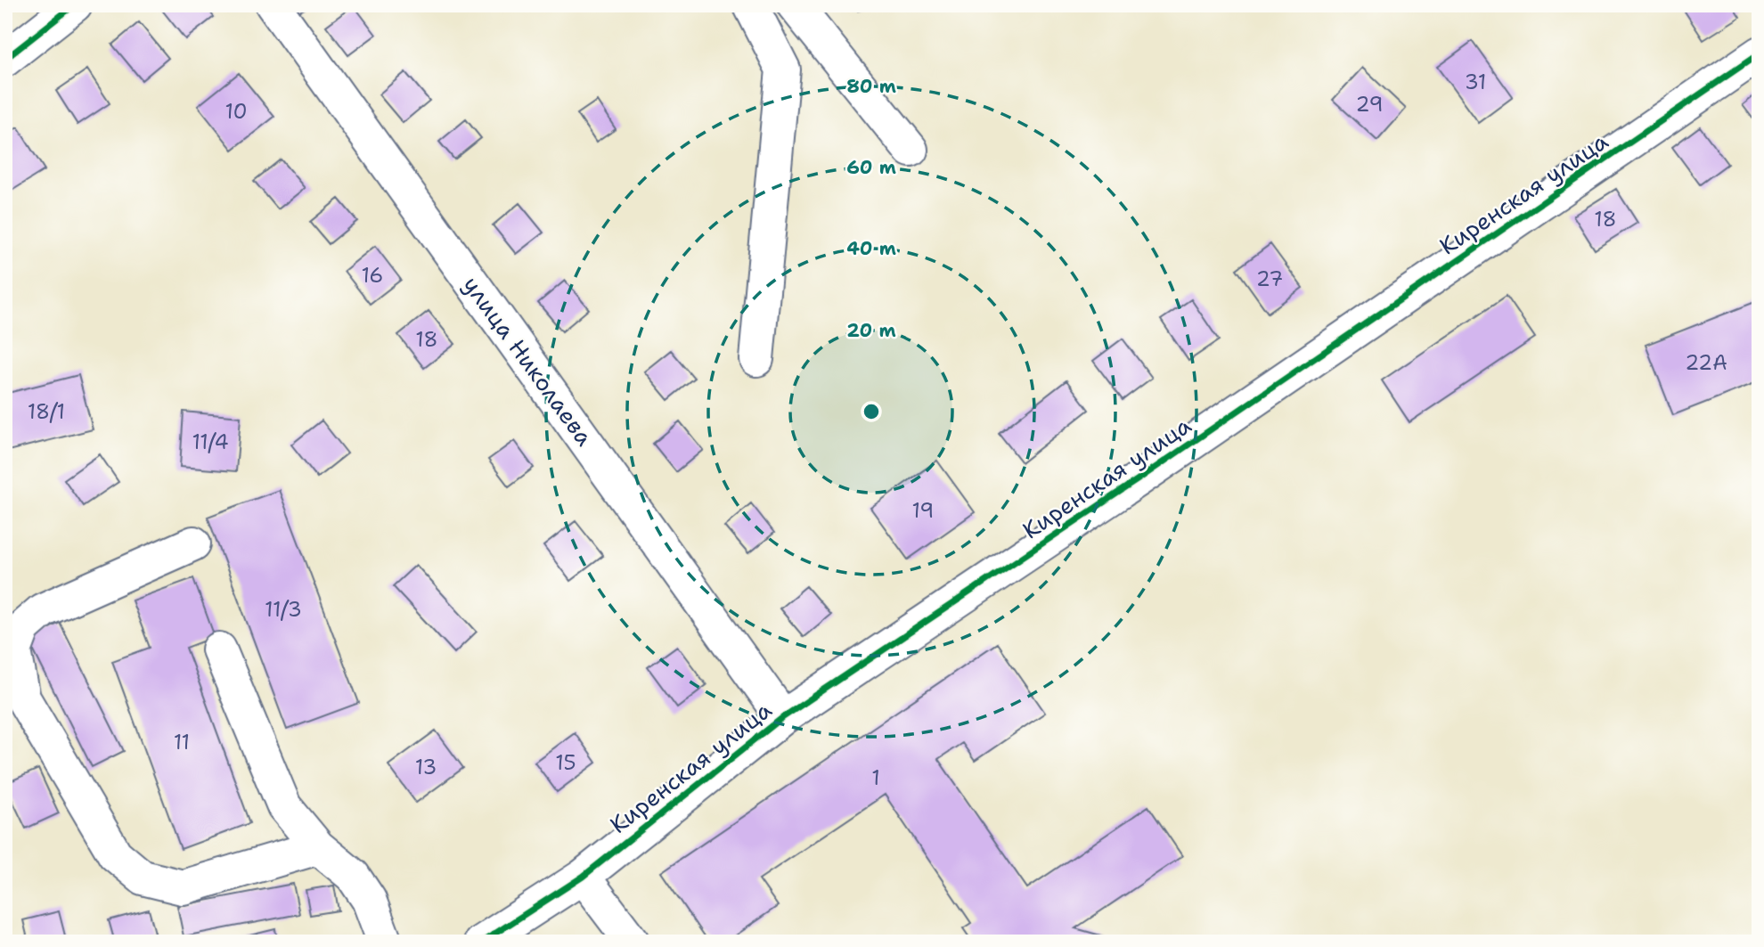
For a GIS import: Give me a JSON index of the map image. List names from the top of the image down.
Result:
{
  "streets": {
    "street": ["Киренская улица", "улица Николаева"]
  },
  "crossings": [
    ["Киренская улица", "улица Николаева"]
  ],
  "house_numbers": [
    "31",
    "29",
    "10",
    "18",
    "16",
    "27",
    "18",
    "22А",
    "18/1",
    "11/4",
    "19",
    "11/3",
    "11",
    "15",
    "13",
    "1"
  ],
  "rings": [
    "80 m",
    "60 m",
    "40 m",
    "20 m"
  ]
}
